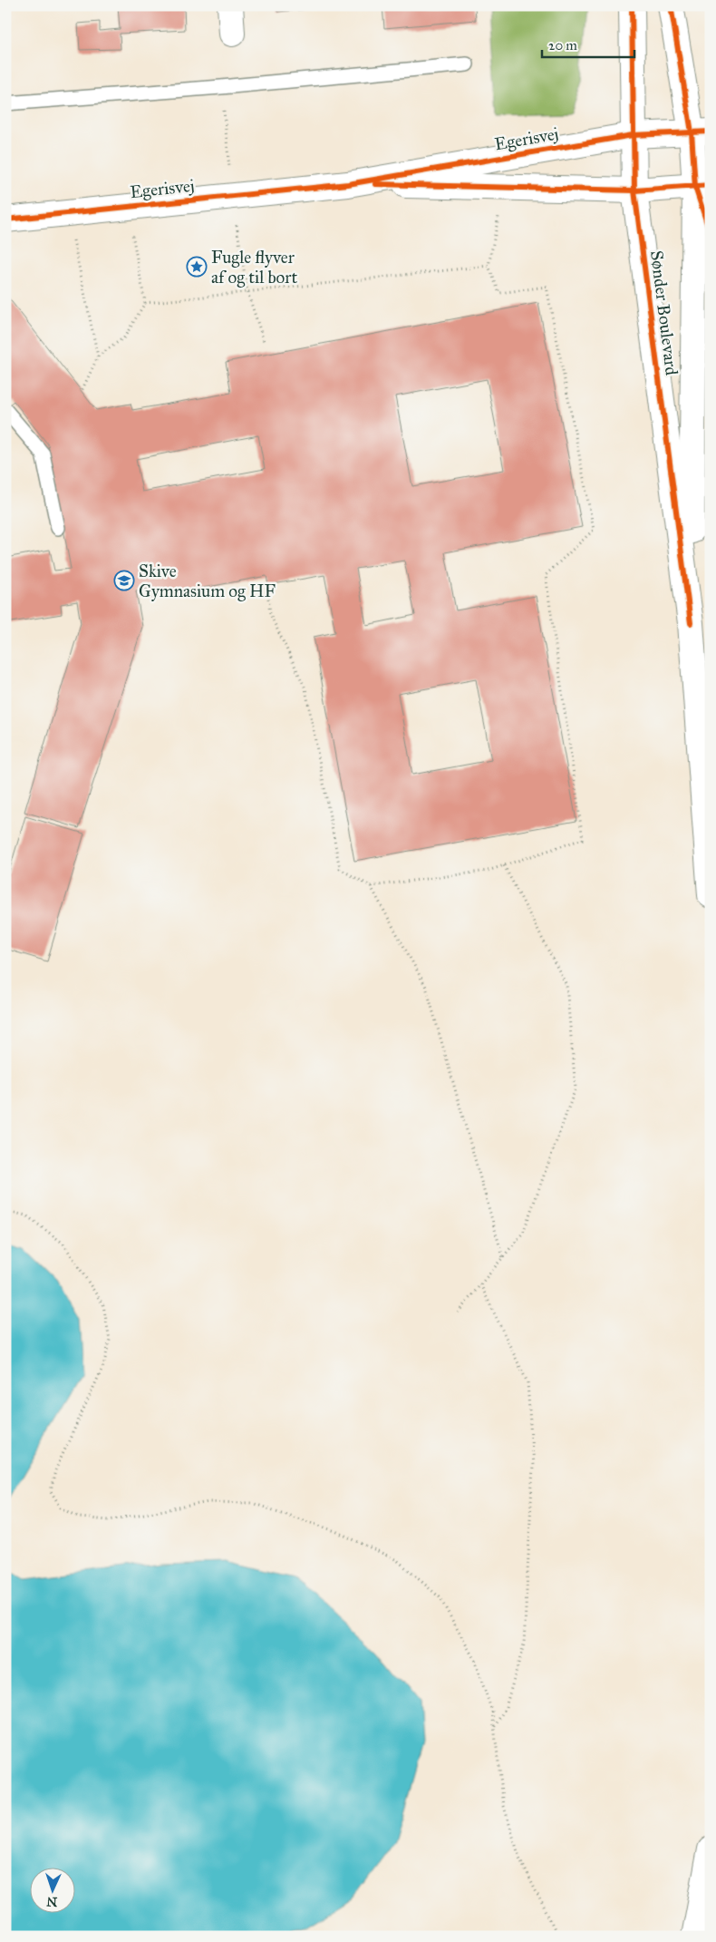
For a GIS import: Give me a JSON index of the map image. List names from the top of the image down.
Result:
{
  "streets": {
    "street": ["Egerisvej", "Sønder Boulevard"]
  },
  "crossings": [
    ["Egerisvej", "Sønder Boulevard"]
  ],
  "places": {
    "place": ["Fugle flyver af og til bort"],
    "school or university": ["Skive Gymnasium og HF"]
  },
  "scale_bar": "20 m",
  "north": "bottom"
}
